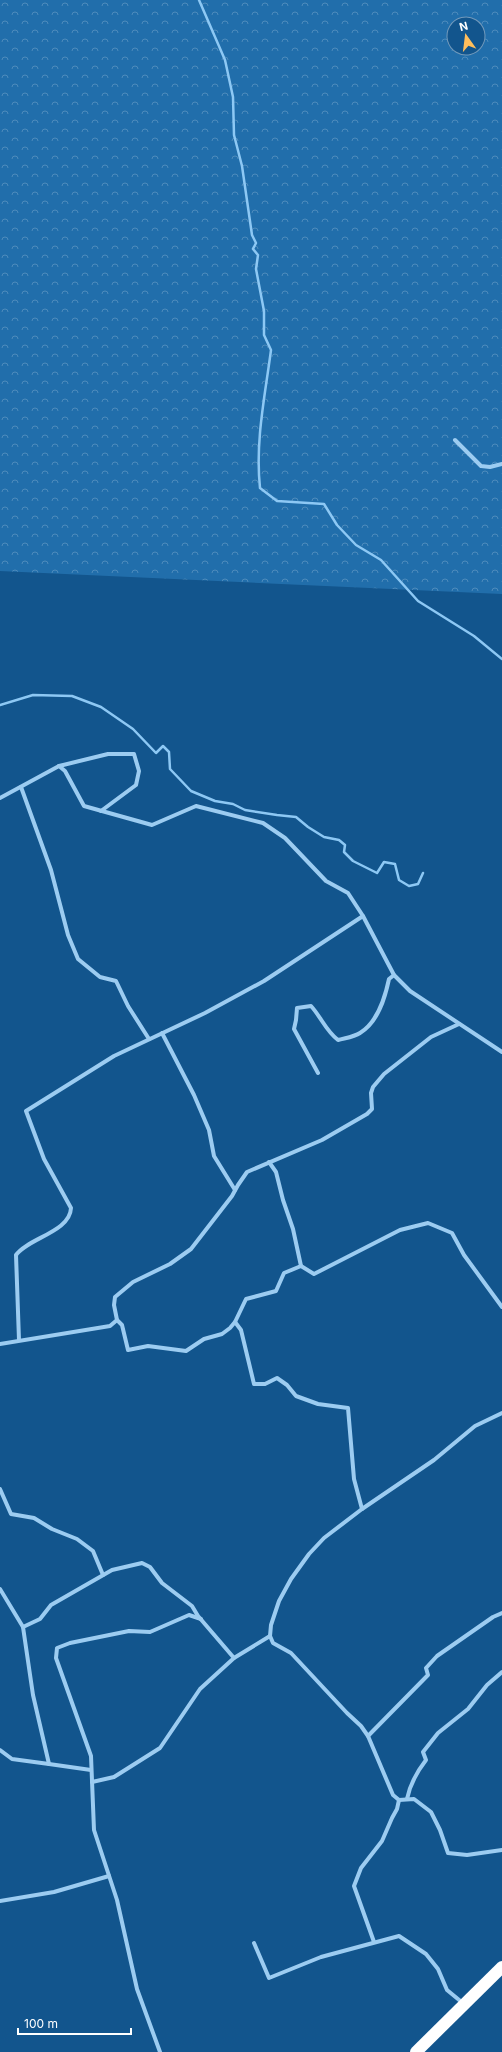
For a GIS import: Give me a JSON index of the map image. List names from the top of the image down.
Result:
{
  "scale_bar": "100 m",
  "north": "top"
}
